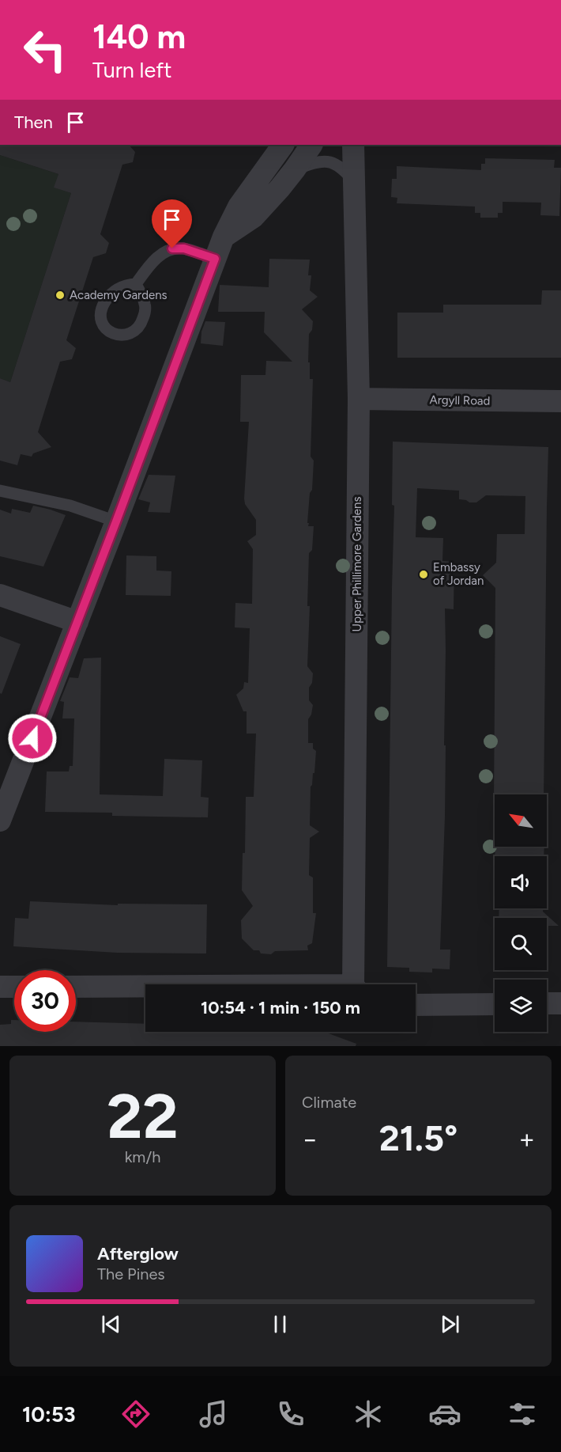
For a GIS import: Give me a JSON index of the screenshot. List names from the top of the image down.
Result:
{
  "streets": {
    "street": ["Argyll Road", "Upper Phillimore Gardens"]
  },
  "crossings": [
    ["Argyll Road", "Upper Phillimore Gardens"]
  ],
  "places": ["Academy Gardens", "Embassy of Jordan"],
  "north": "top left",
  "page": {
    "turn": ["140 m", "Turn left"],
    "then": "Then",
    "limit": "30",
    "trip": "10:54 · 1 min · 150 m",
    "tile": [
      ["22", "km/h"],
      "Climate"
    ],
    "heat": ["−", "21.5°", "+"],
    "song": ["Afterglow", "The Pines"],
    "tabs": "10:53"
  }
}
